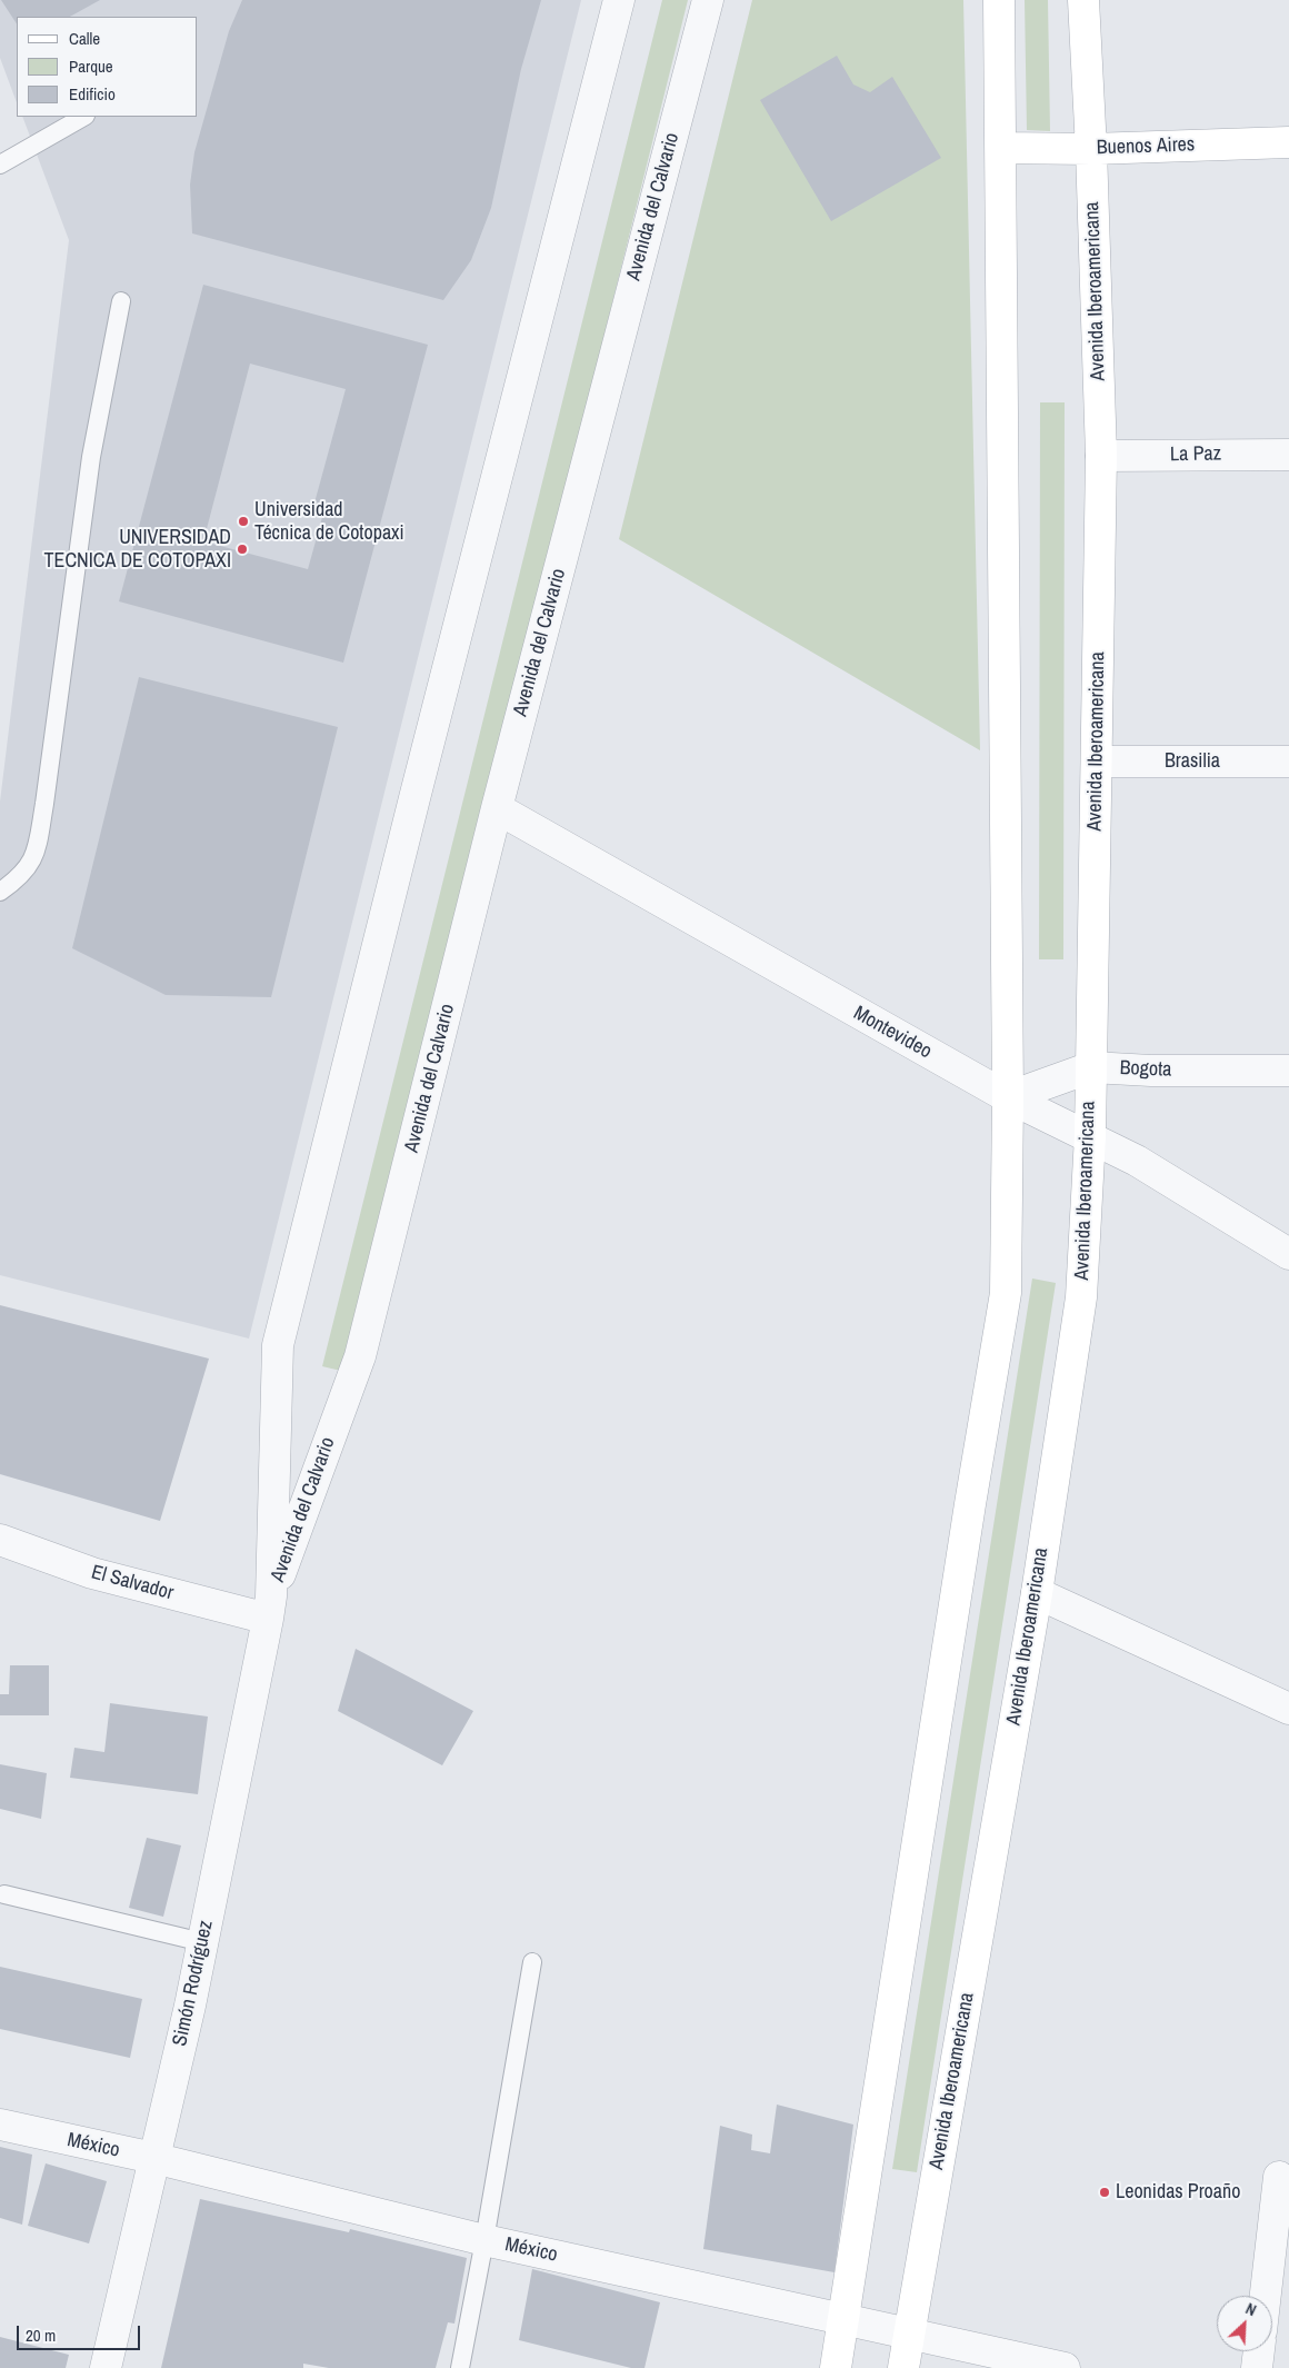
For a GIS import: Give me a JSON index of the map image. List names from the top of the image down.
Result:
{
  "streets": {
    "street": [
      "Buenos Aires",
      "Avenida del Calvario",
      "Avenida Iberoamericana",
      "La Paz",
      "Brasilia",
      "Montevideo",
      "Bogota",
      "El Salvador",
      "Simón Rodríguez",
      "México"
    ]
  },
  "crossings": [
    ["Buenos Aires", "Avenida Iberoamericana"],
    ["Avenida del Calvario", "Montevideo"],
    ["Avenida del Calvario", "El Salvador"],
    ["Avenida del Calvario", "Simón Rodríguez"],
    ["Avenida Iberoamericana", "La Paz"],
    ["Avenida Iberoamericana", "Brasilia"],
    ["Avenida Iberoamericana", "Montevideo"],
    ["Avenida Iberoamericana", "Bogota"],
    ["Avenida Iberoamericana", "México"],
    ["Montevideo", "Bogota"],
    ["El Salvador", "Simón Rodríguez"],
    ["Simón Rodríguez", "México"]
  ],
  "places": ["Universidad Técnica de Cotopaxi", "UNIVERSIDAD TECNICA DE COTOPAXI", "Leonidas Proaño"],
  "legend": ["Calle", "Parque", "Edificio"],
  "scale_bar": "20 m",
  "north": "top right"
}
